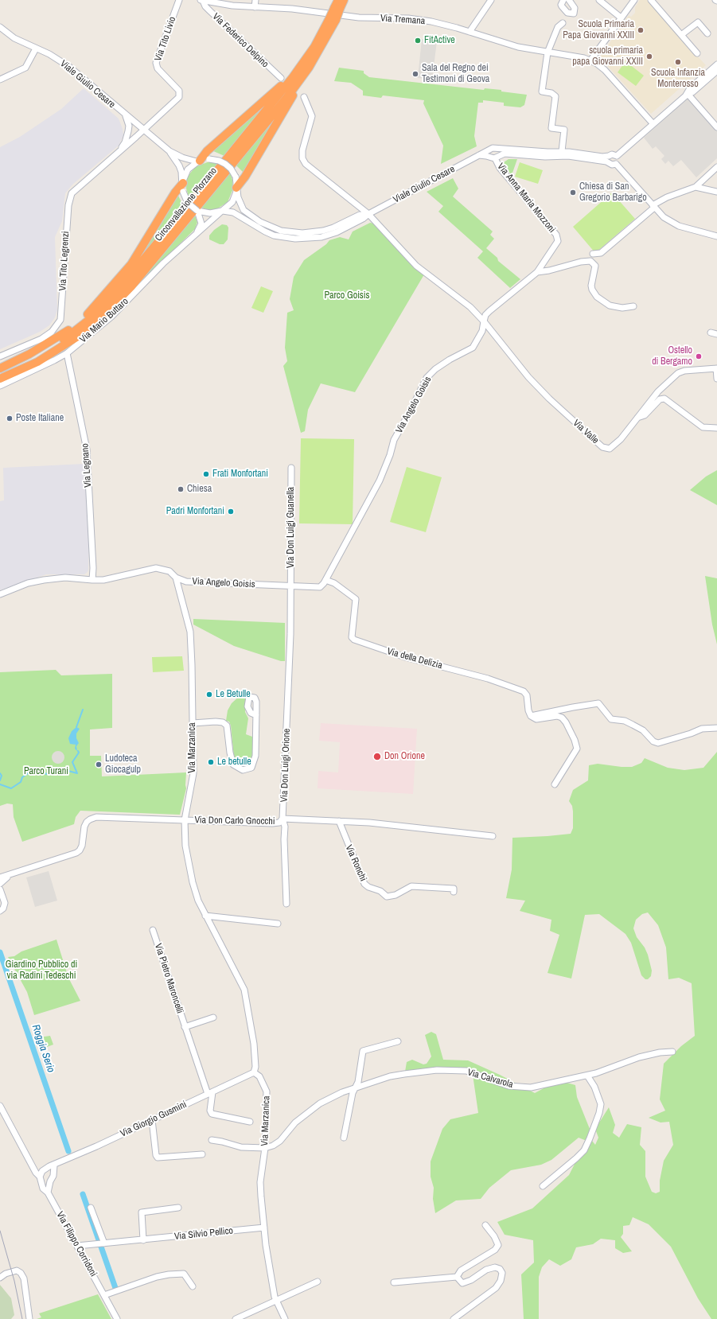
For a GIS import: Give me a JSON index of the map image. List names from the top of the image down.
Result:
{
  "streets": {
    "highway": ["Circonvallazione Plorzano"],
    "street": [
      "Via Tremana",
      "Via Tito Livio",
      "Via Federico Delpino",
      "Viale Giulio Cesare",
      "Via Anna Maria Mozzoni",
      "Via Tito Legrenzi",
      "Via Mario Buttaro",
      "Via Angelo Goisis",
      "Via Valle",
      "Via Legnano",
      "Via Don Luigi Guanella",
      "Via della Delizia",
      "Via Marzanica",
      "Via Don Luigi Orione",
      "Via Don Carlo Gnocchi",
      "Via Ronchi",
      "Via Pietro Maroncelli",
      "Via Calvarola",
      "Via Giorgio Gusmini",
      "Via Silvio Pellico",
      "Via Filippo Corridoni"
    ]
  },
  "crossings": [
    ["Via Tremana", "Via Federico Delpino"],
    ["Via Tito Livio", "Viale Giulio Cesare"],
    ["Via Tito Livio", "Via Tito Legrenzi"],
    ["Viale Giulio Cesare", "Via Tito Legrenzi"],
    ["Viale Giulio Cesare", "Via Mario Buttaro"],
    ["Via Anna Maria Mozzoni", "Via Angelo Goisis"],
    ["Via Anna Maria Mozzoni", "Via Valle"],
    ["Via Mario Buttaro", "Via Legnano"],
    ["Via Angelo Goisis", "Via Valle"],
    ["Via Angelo Goisis", "Via Legnano"],
    ["Via Angelo Goisis", "Via Don Luigi Guanella"],
    ["Via Angelo Goisis", "Via della Delizia"],
    ["Via Angelo Goisis", "Via Marzanica"],
    ["Via Angelo Goisis", "Via Don Luigi Orione"],
    ["Via Don Luigi Guanella", "Via Don Luigi Orione"],
    ["Via Marzanica", "Via Don Carlo Gnocchi"],
    ["Via Marzanica", "Via Calvarola"],
    ["Via Marzanica", "Via Giorgio Gusmini"],
    ["Via Marzanica", "Via Silvio Pellico"],
    ["Via Don Luigi Orione", "Via Don Carlo Gnocchi"],
    ["Via Pietro Maroncelli", "Via Giorgio Gusmini"],
    ["Via Giorgio Gusmini", "Via Filippo Corridoni"],
    ["Via Silvio Pellico", "Via Filippo Corridoni"]
  ],
  "water": ["Roggia Serio"],
  "parks": ["Parco Goisis", "Parco Turani", "Giardino Pubblico di via Radini Tedeschi"],
  "places": [
    "Scuola Primaria Papa Giovanni XXIII",
    "FitActive",
    "scuola primaria papa Giovanni XXIII",
    "Scuola Infanzia Monterosso",
    "Sala del Regno dei Testimoni di Geova",
    "Chiesa di San Gregorio Barbarigo",
    "Ostello di Bergamo",
    "Poste Italiane",
    "Frati Monfortani",
    "Chiesa",
    "Padri Monfortani",
    "Le Betulle",
    "Don Orione",
    "Le betulle",
    "Ludoteca Giocagulp"
  ]
}
